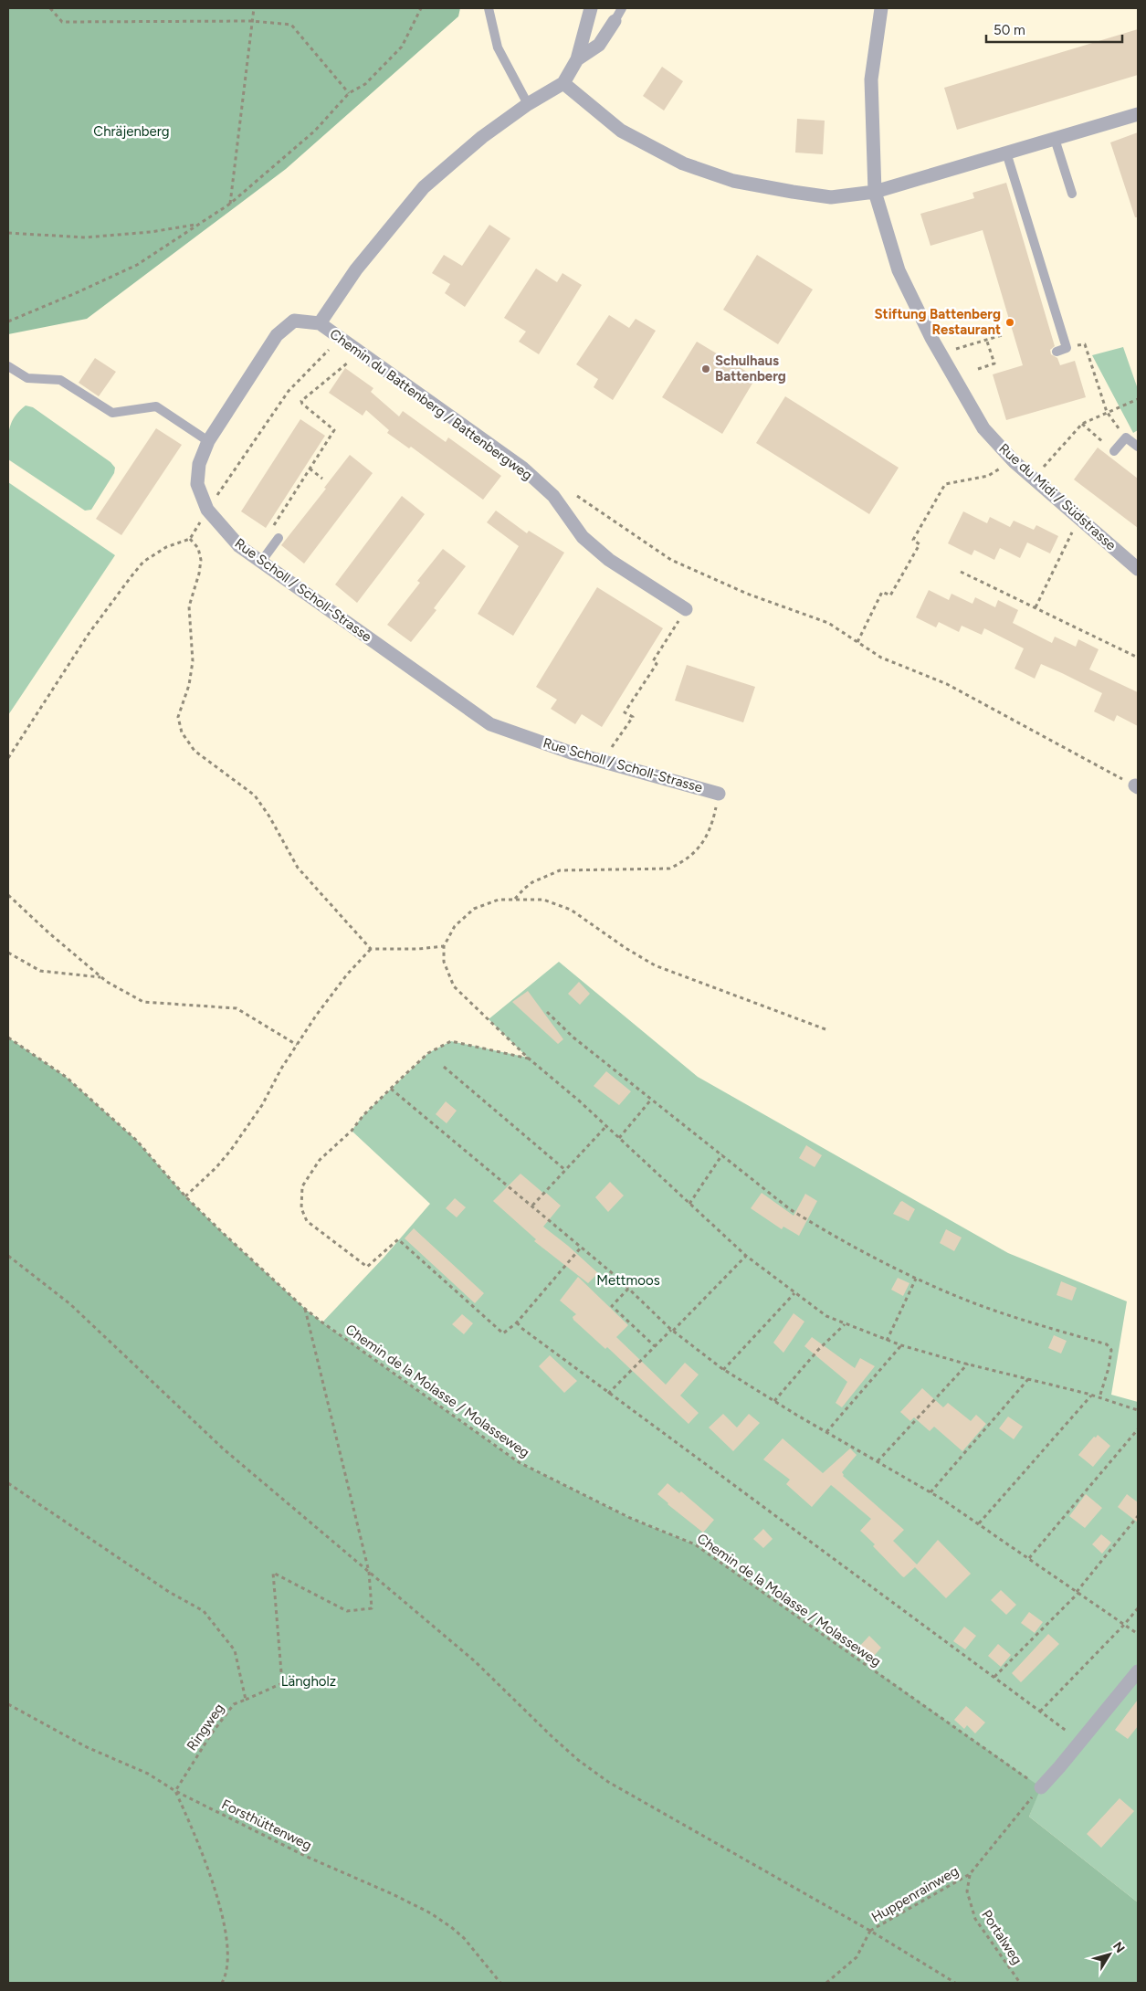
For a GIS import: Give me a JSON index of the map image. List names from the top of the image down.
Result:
{
  "streets": {
    "street": ["Chemin du Battenberg / Battenbergweg", "Rue du Midi / Südstrasse", "Rue Scholl / Scholl-Strasse"],
    "path": [
      "Chemin de la Molasse / Molasseweg",
      "Ringweg",
      "Forsthüttenweg",
      "Huppenrainweg",
      "Portalweg"
    ]
  },
  "crossings": [
    ["Chemin du Battenberg / Battenbergweg", "Rue Scholl / Scholl-Strasse"],
    ["Ringweg", "Forsthüttenweg"],
    ["Huppenrainweg", "Portalweg"]
  ],
  "parks": ["Chräjenberg", "Mettmoos", "Längholz"],
  "places": ["Stiftung Battenberg Restaurant", "Schulhaus Battenberg"],
  "scale_bar": "50 m",
  "north": "top right"
}
